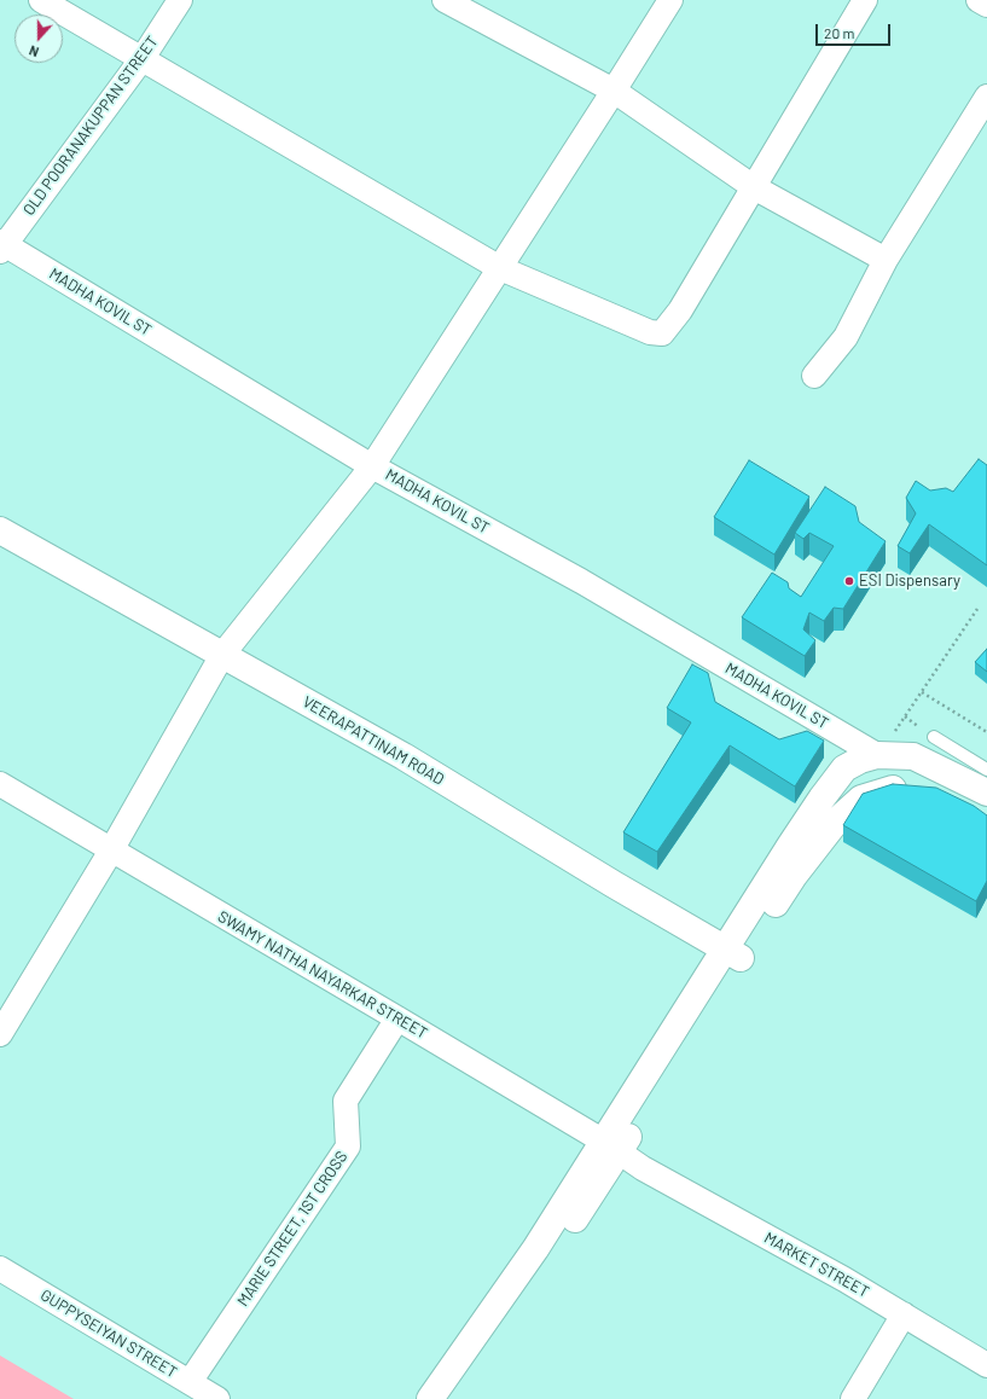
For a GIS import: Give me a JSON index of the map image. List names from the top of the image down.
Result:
{
  "streets": {
    "street": [
      "OLD POORANAKUPPAN STREET",
      "MADHA KOVIL ST",
      "VEERAPATTINAM ROAD",
      "SWAMY NATHA NAYARKAR STREET",
      "MARIE STREET, 1ST CROSS",
      "MARKET STREET",
      "GUPPYSEIYAN STREET"
    ]
  },
  "crossings": [
    ["OLD POORANAKUPPAN STREET", "MADHA KOVIL ST"],
    ["SWAMY NATHA NAYARKAR STREET", "MARIE STREET, 1ST CROSS"],
    ["SWAMY NATHA NAYARKAR STREET", "MARKET STREET"],
    ["MARIE STREET, 1ST CROSS", "GUPPYSEIYAN STREET"]
  ],
  "places": ["ESI Dispensary"],
  "scale_bar": "20 m",
  "north": "bottom"
}
